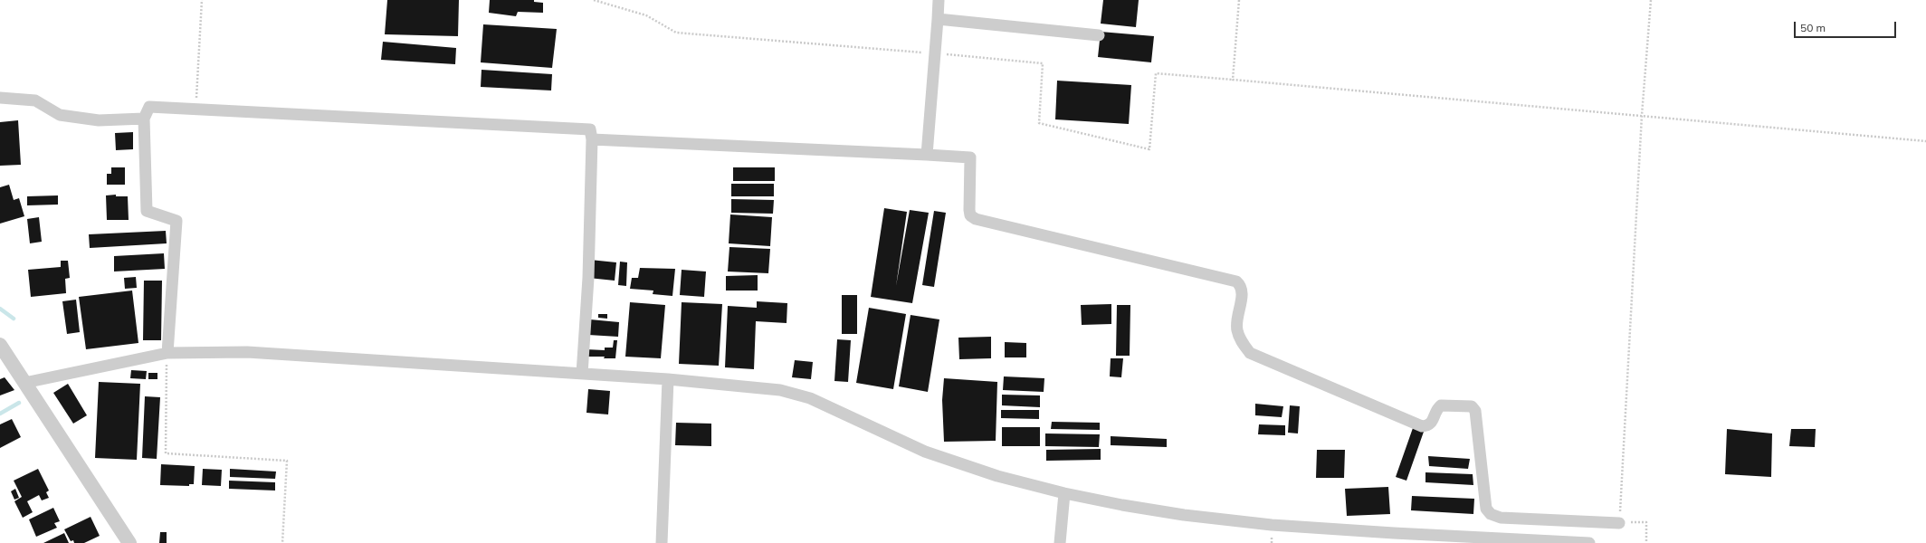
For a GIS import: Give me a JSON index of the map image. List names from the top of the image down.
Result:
{
  "scale_bar": "50 m"
}
